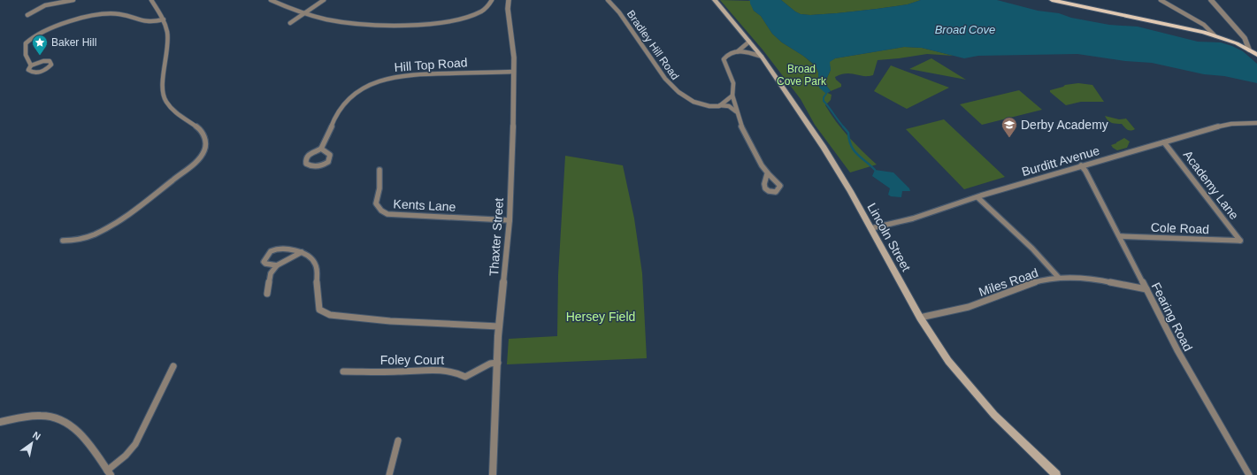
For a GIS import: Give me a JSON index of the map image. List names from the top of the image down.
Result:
{
  "streets": {
    "main road": ["Lincoln Street"],
    "street": [
      "Bradley Hill Road",
      "Hill Top Road",
      "Burditt Avenue",
      "Academy Lane",
      "Kents Lane",
      "Cole Road",
      "Thaxter Street",
      "Miles Road",
      "Fearing Road",
      "Foley Court"
    ]
  },
  "crossings": [
    ["Hill Top Road", "Thaxter Street"],
    ["Burditt Avenue", "Academy Lane"],
    ["Burditt Avenue", "Lincoln Street"],
    ["Burditt Avenue", "Fearing Road"],
    ["Academy Lane", "Cole Road"],
    ["Kents Lane", "Thaxter Street"],
    ["Cole Road", "Fearing Road"],
    ["Thaxter Street", "Foley Court"],
    ["Lincoln Street", "Miles Road"],
    ["Miles Road", "Fearing Road"]
  ],
  "water": ["Broad Cove"],
  "parks": ["Broad Cove Park", "Hersey Field"],
  "places": {
    "place": ["Baker Hill"],
    "school or university": ["Derby Academy"]
  },
  "north": "top right"
}
